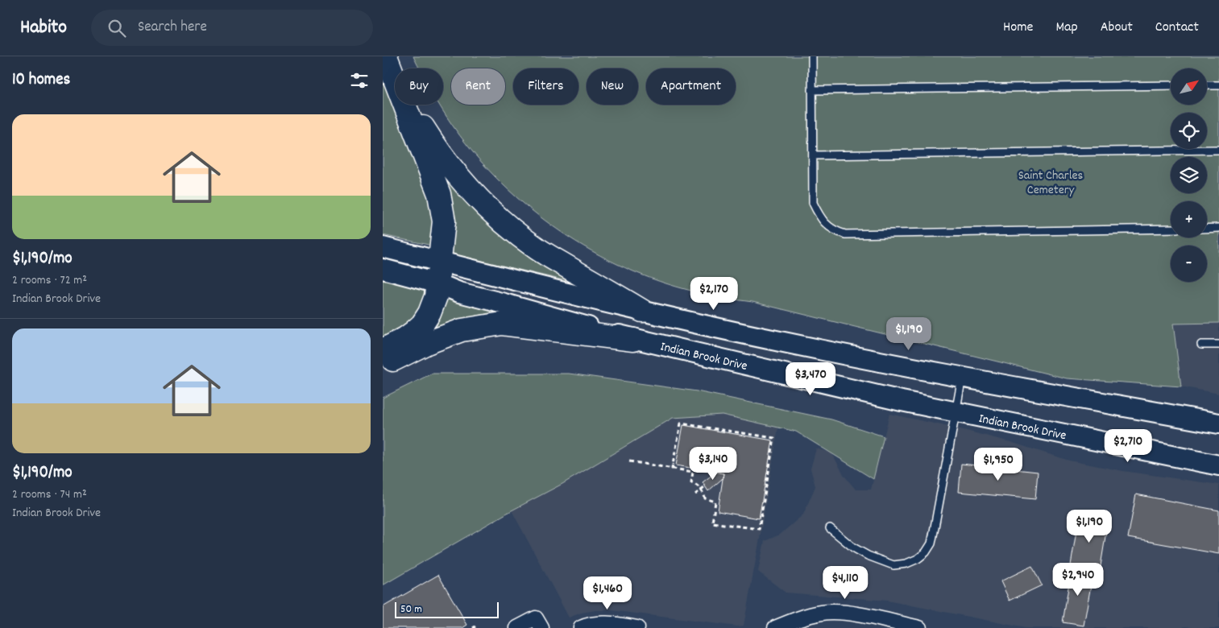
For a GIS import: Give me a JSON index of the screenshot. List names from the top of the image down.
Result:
{
  "streets": {
    "main road": ["Indian Brook Drive"]
  },
  "parks": ["Saint Charles Cemetery"],
  "scale_bar": "50 m",
  "north": "top right",
  "page": {
    "header": "Habito",
    "search": "Search here",
    "nav": [
      "Home",
      "Map",
      "About",
      "Contact"
    ],
    "heading": "10 homes",
    "map_buttons": ["+", "−"],
    "chip": [
      "Buy",
      "Rent",
      "Filters",
      "New",
      "Apartment"
    ],
    "list": [
      {
        "name": "$1,190/mo",
        "note": "2 rooms · 72 m² · Indian Brook Drive"
      },
      {
        "name": "$1,190/mo",
        "note": "2 rooms · 74 m² · Indian Brook Drive"
      }
    ],
    "price": [
      "$2,170",
      "$1,190",
      "$3,470",
      "$2,710",
      "$3,140",
      "$1,950",
      "$1,190",
      "$2,940",
      "$4,110",
      "$1,460"
    ],
    "scale": "50 m"
  }
}
